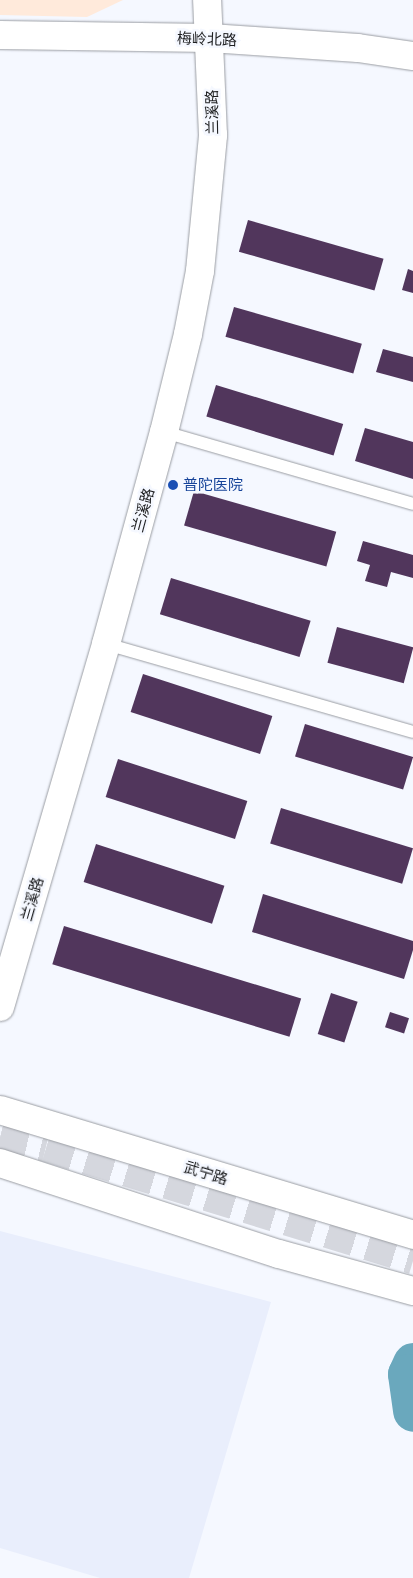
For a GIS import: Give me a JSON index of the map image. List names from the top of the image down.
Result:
{
  "streets": {
    "street": ["梅岭北路", "兰溪路", "武宁路"]
  },
  "crossings": [
    ["梅岭北路", "兰溪路"]
  ],
  "places": ["普陀医院"]
}
